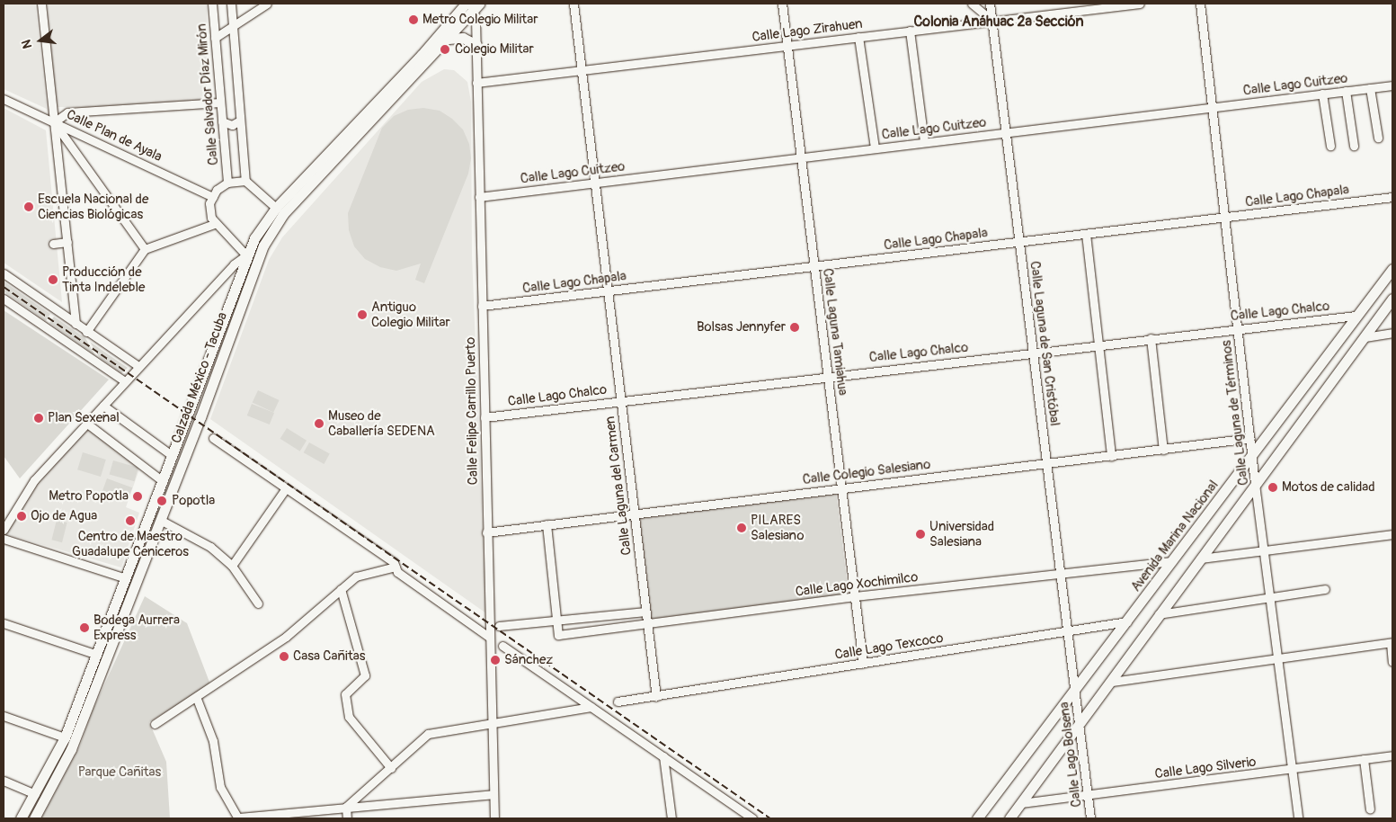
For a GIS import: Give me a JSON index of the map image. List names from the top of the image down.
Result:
{
  "streets": {
    "main road": ["Calzada México - Tacuba", "Avenida Marina Nacional"],
    "street": [
      "Calle Lago Zirahuen",
      "Calle Lago Cuitzeo",
      "Calle Salvador Díaz Mirón",
      "Calle Plan de Ayala",
      "Calle Lago Chapala",
      "Calle Lago Chalco",
      "Calle Laguna Tamiahua",
      "Calle Laguna de San Cristóbal",
      "Calle Felipe Carrillo Puerto",
      "Calle Laguna de Términos",
      "Calle Colegio Salesiano",
      "Calle Laguna del Carmen",
      "Calle Lago Xochimilco",
      "Calle Lago Texcoco",
      "Calle Lago Bolsena",
      "Calle Lago Silverio"
    ]
  },
  "crossings": [
    ["Calle Lago Zirahuen", "Calle Laguna Tamiahua"],
    ["Calle Lago Zirahuen", "Calle Laguna de San Cristóbal"],
    ["Calle Lago Zirahuen", "Calle Felipe Carrillo Puerto"],
    ["Calle Lago Zirahuen", "Calle Laguna del Carmen"],
    ["Calle Lago Cuitzeo", "Calle Laguna Tamiahua"],
    ["Calle Lago Cuitzeo", "Calle Laguna de San Cristóbal"],
    ["Calle Lago Cuitzeo", "Calle Felipe Carrillo Puerto"],
    ["Calle Lago Cuitzeo", "Calle Laguna de Términos"],
    ["Calle Lago Cuitzeo", "Calle Laguna del Carmen"],
    ["Calle Lago Chapala", "Calle Laguna Tamiahua"],
    ["Calle Lago Chapala", "Calle Laguna de San Cristóbal"],
    ["Calle Lago Chapala", "Calle Felipe Carrillo Puerto"],
    ["Calle Lago Chapala", "Calle Laguna de Términos"],
    ["Calle Lago Chapala", "Calle Laguna del Carmen"],
    ["Calle Lago Chalco", "Calle Laguna Tamiahua"],
    ["Calle Lago Chalco", "Calle Laguna de San Cristóbal"],
    ["Calle Lago Chalco", "Calle Felipe Carrillo Puerto"],
    ["Calle Lago Chalco", "Calle Laguna de Términos"],
    ["Calle Lago Chalco", "Calle Laguna del Carmen"],
    ["Calle Lago Chalco", "Avenida Marina Nacional"],
    ["Calle Laguna Tamiahua", "Calle Colegio Salesiano"],
    ["Calle Laguna Tamiahua", "Calle Lago Xochimilco"],
    ["Calle Laguna Tamiahua", "Calle Lago Texcoco"],
    ["Calle Laguna de San Cristóbal", "Calle Colegio Salesiano"],
    ["Calle Laguna de San Cristóbal", "Avenida Marina Nacional"],
    ["Calle Laguna de San Cristóbal", "Calle Lago Xochimilco"],
    ["Calle Laguna de San Cristóbal", "Calle Lago Texcoco"],
    ["Calle Laguna de San Cristóbal", "Calle Lago Bolsena"],
    ["Calzada México - Tacuba", "Calle Felipe Carrillo Puerto"],
    ["Calle Felipe Carrillo Puerto", "Calle Colegio Salesiano"],
    ["Calle Laguna de Términos", "Calle Colegio Salesiano"],
    ["Calle Laguna de Términos", "Avenida Marina Nacional"],
    ["Calle Laguna de Términos", "Calle Lago Silverio"],
    ["Calle Colegio Salesiano", "Calle Laguna del Carmen"],
    ["Calle Laguna del Carmen", "Calle Lago Xochimilco"],
    ["Calle Laguna del Carmen", "Calle Lago Texcoco"],
    ["Avenida Marina Nacional", "Calle Lago Xochimilco"],
    ["Avenida Marina Nacional", "Calle Lago Texcoco"],
    ["Avenida Marina Nacional", "Calle Lago Bolsena"],
    ["Calle Lago Bolsena", "Calle Lago Silverio"]
  ],
  "districts": ["Colonia Anáhuac 2ª Sección"],
  "parks": ["Parque Cañitas"],
  "places": [
    "Metro Colegio Militar",
    "Colegio Militar",
    "Escuela Nacional de Ciencias Biológicas",
    "Producción de Tinta Indeleble",
    "Antiguo Colegio Militar",
    "Bolsas Jennyfer",
    "Plan Sexenal",
    "Museo de Caballería SEDENA",
    "Motos de calidad",
    "Metro Popotla",
    "Popotla",
    "Ojo de Agua",
    "Centro de Maestro Guadalupe Ceniceros",
    "PILARES Salesiano",
    "Universidad Salesiana",
    "Bodega Aurrera Express",
    "Casa Cañitas",
    "Sánchez"
  ],
  "north": "left"
}
